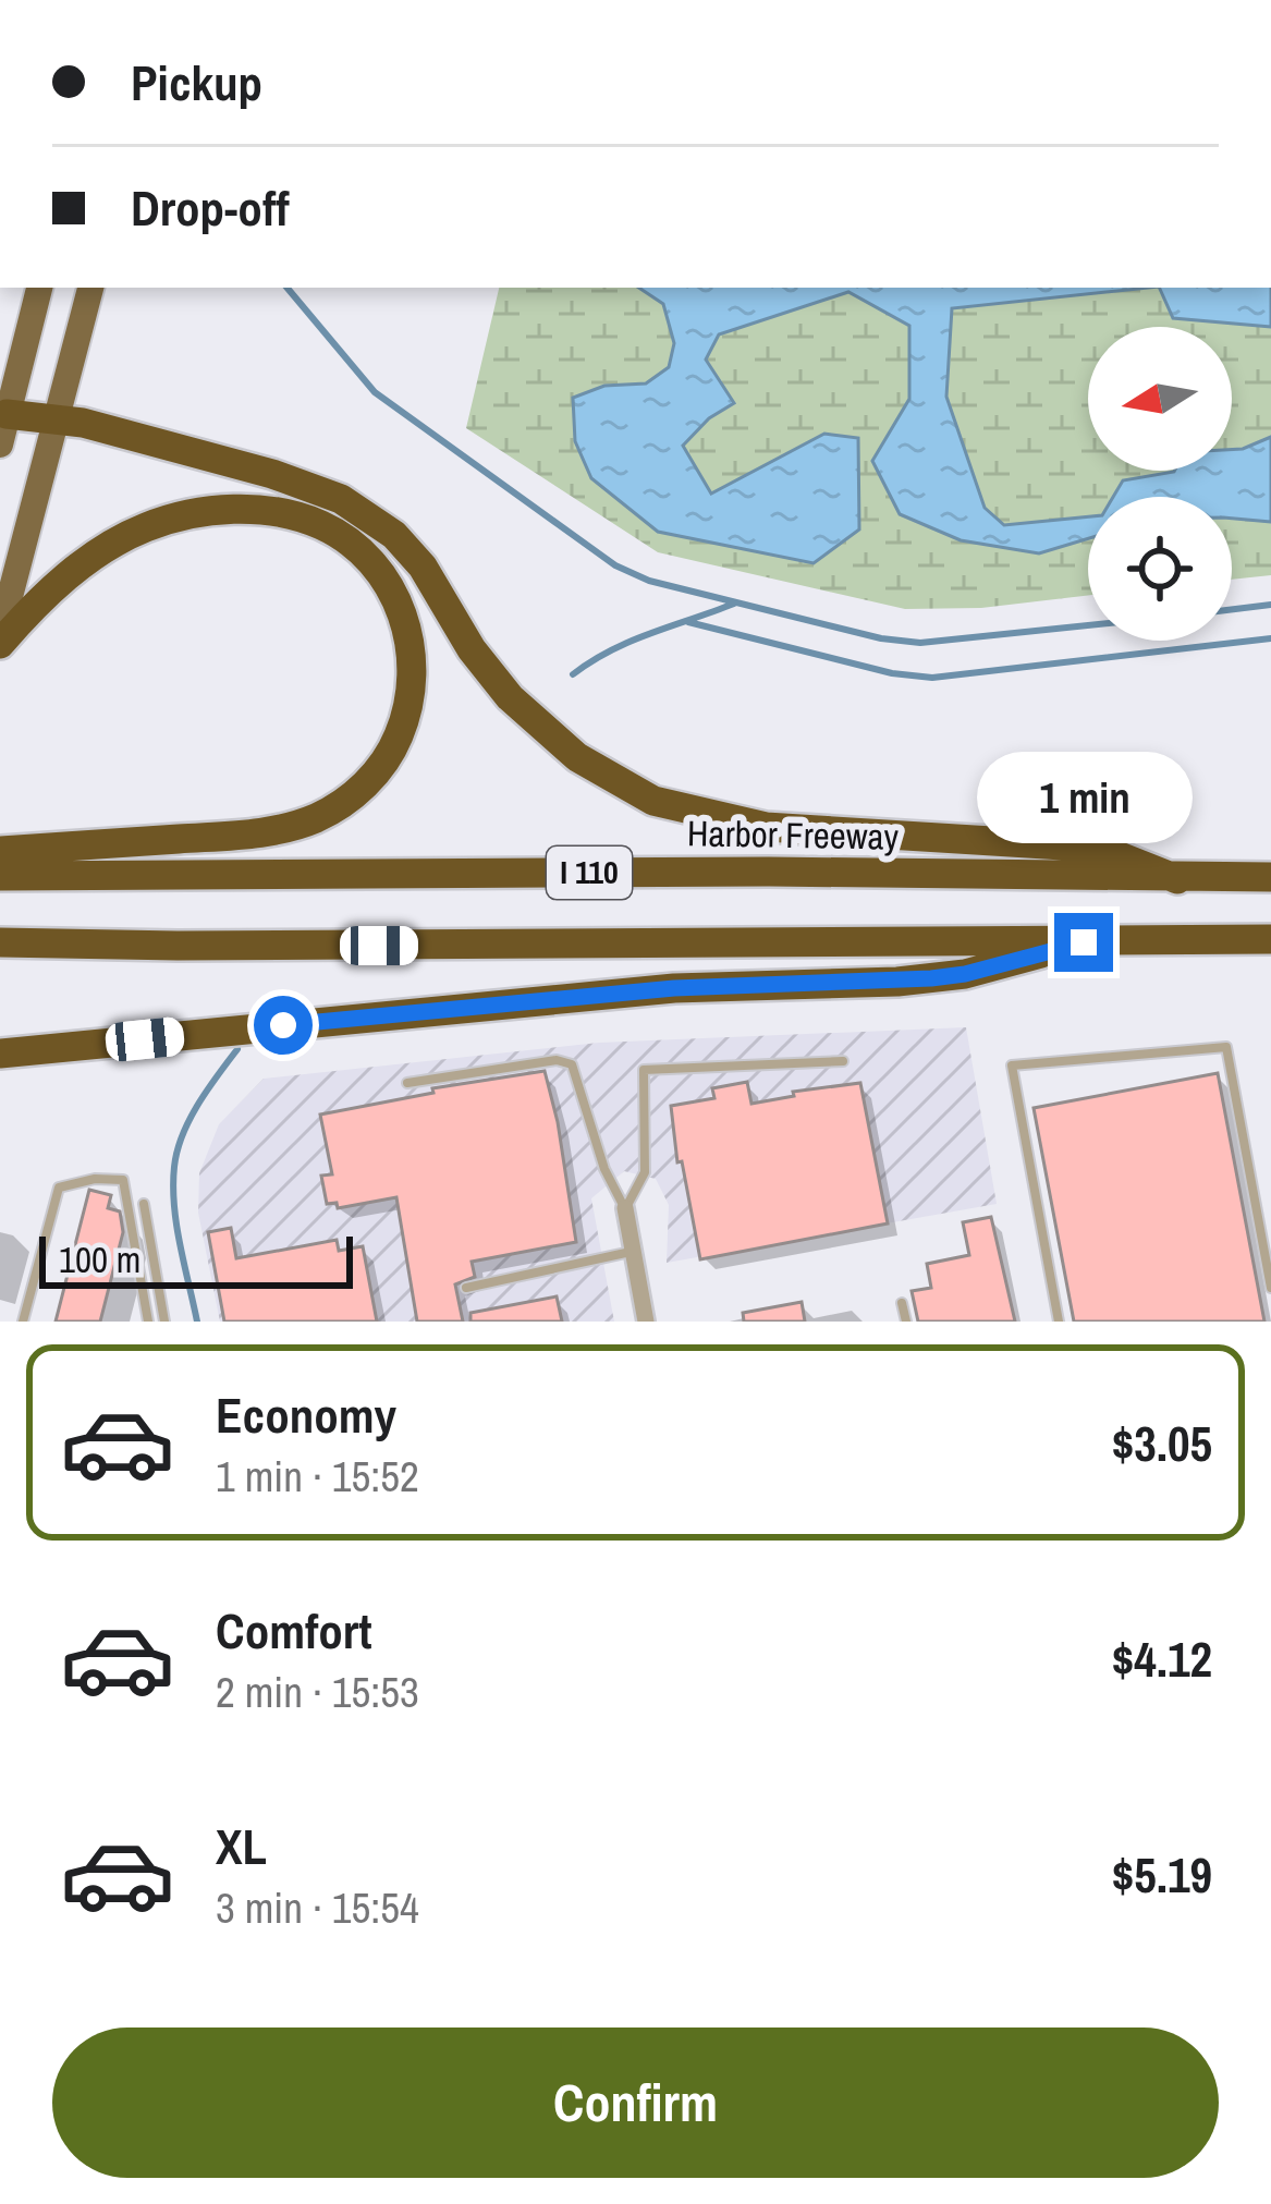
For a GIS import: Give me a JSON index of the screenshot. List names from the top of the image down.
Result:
{
  "streets": {
    "highway": ["Harbor Freeway", "I 110"]
  },
  "scale_bar": "100 m",
  "north": "left",
  "page": {
    "banner": ["Pickup", "Drop-off"],
    "bubble": "1 min",
    "scale": "100 m",
    "list": [
      {
        "name": "Economy",
        "note": "1 min · 15:52",
        "value": "$3.05"
      },
      {
        "name": "Comfort",
        "note": "2 min · 15:53",
        "value": "$4.12"
      },
      {
        "name": "XL",
        "note": "3 min · 15:54",
        "value": "$5.19"
      }
    ],
    "buttons": "Confirm"
  }
}
